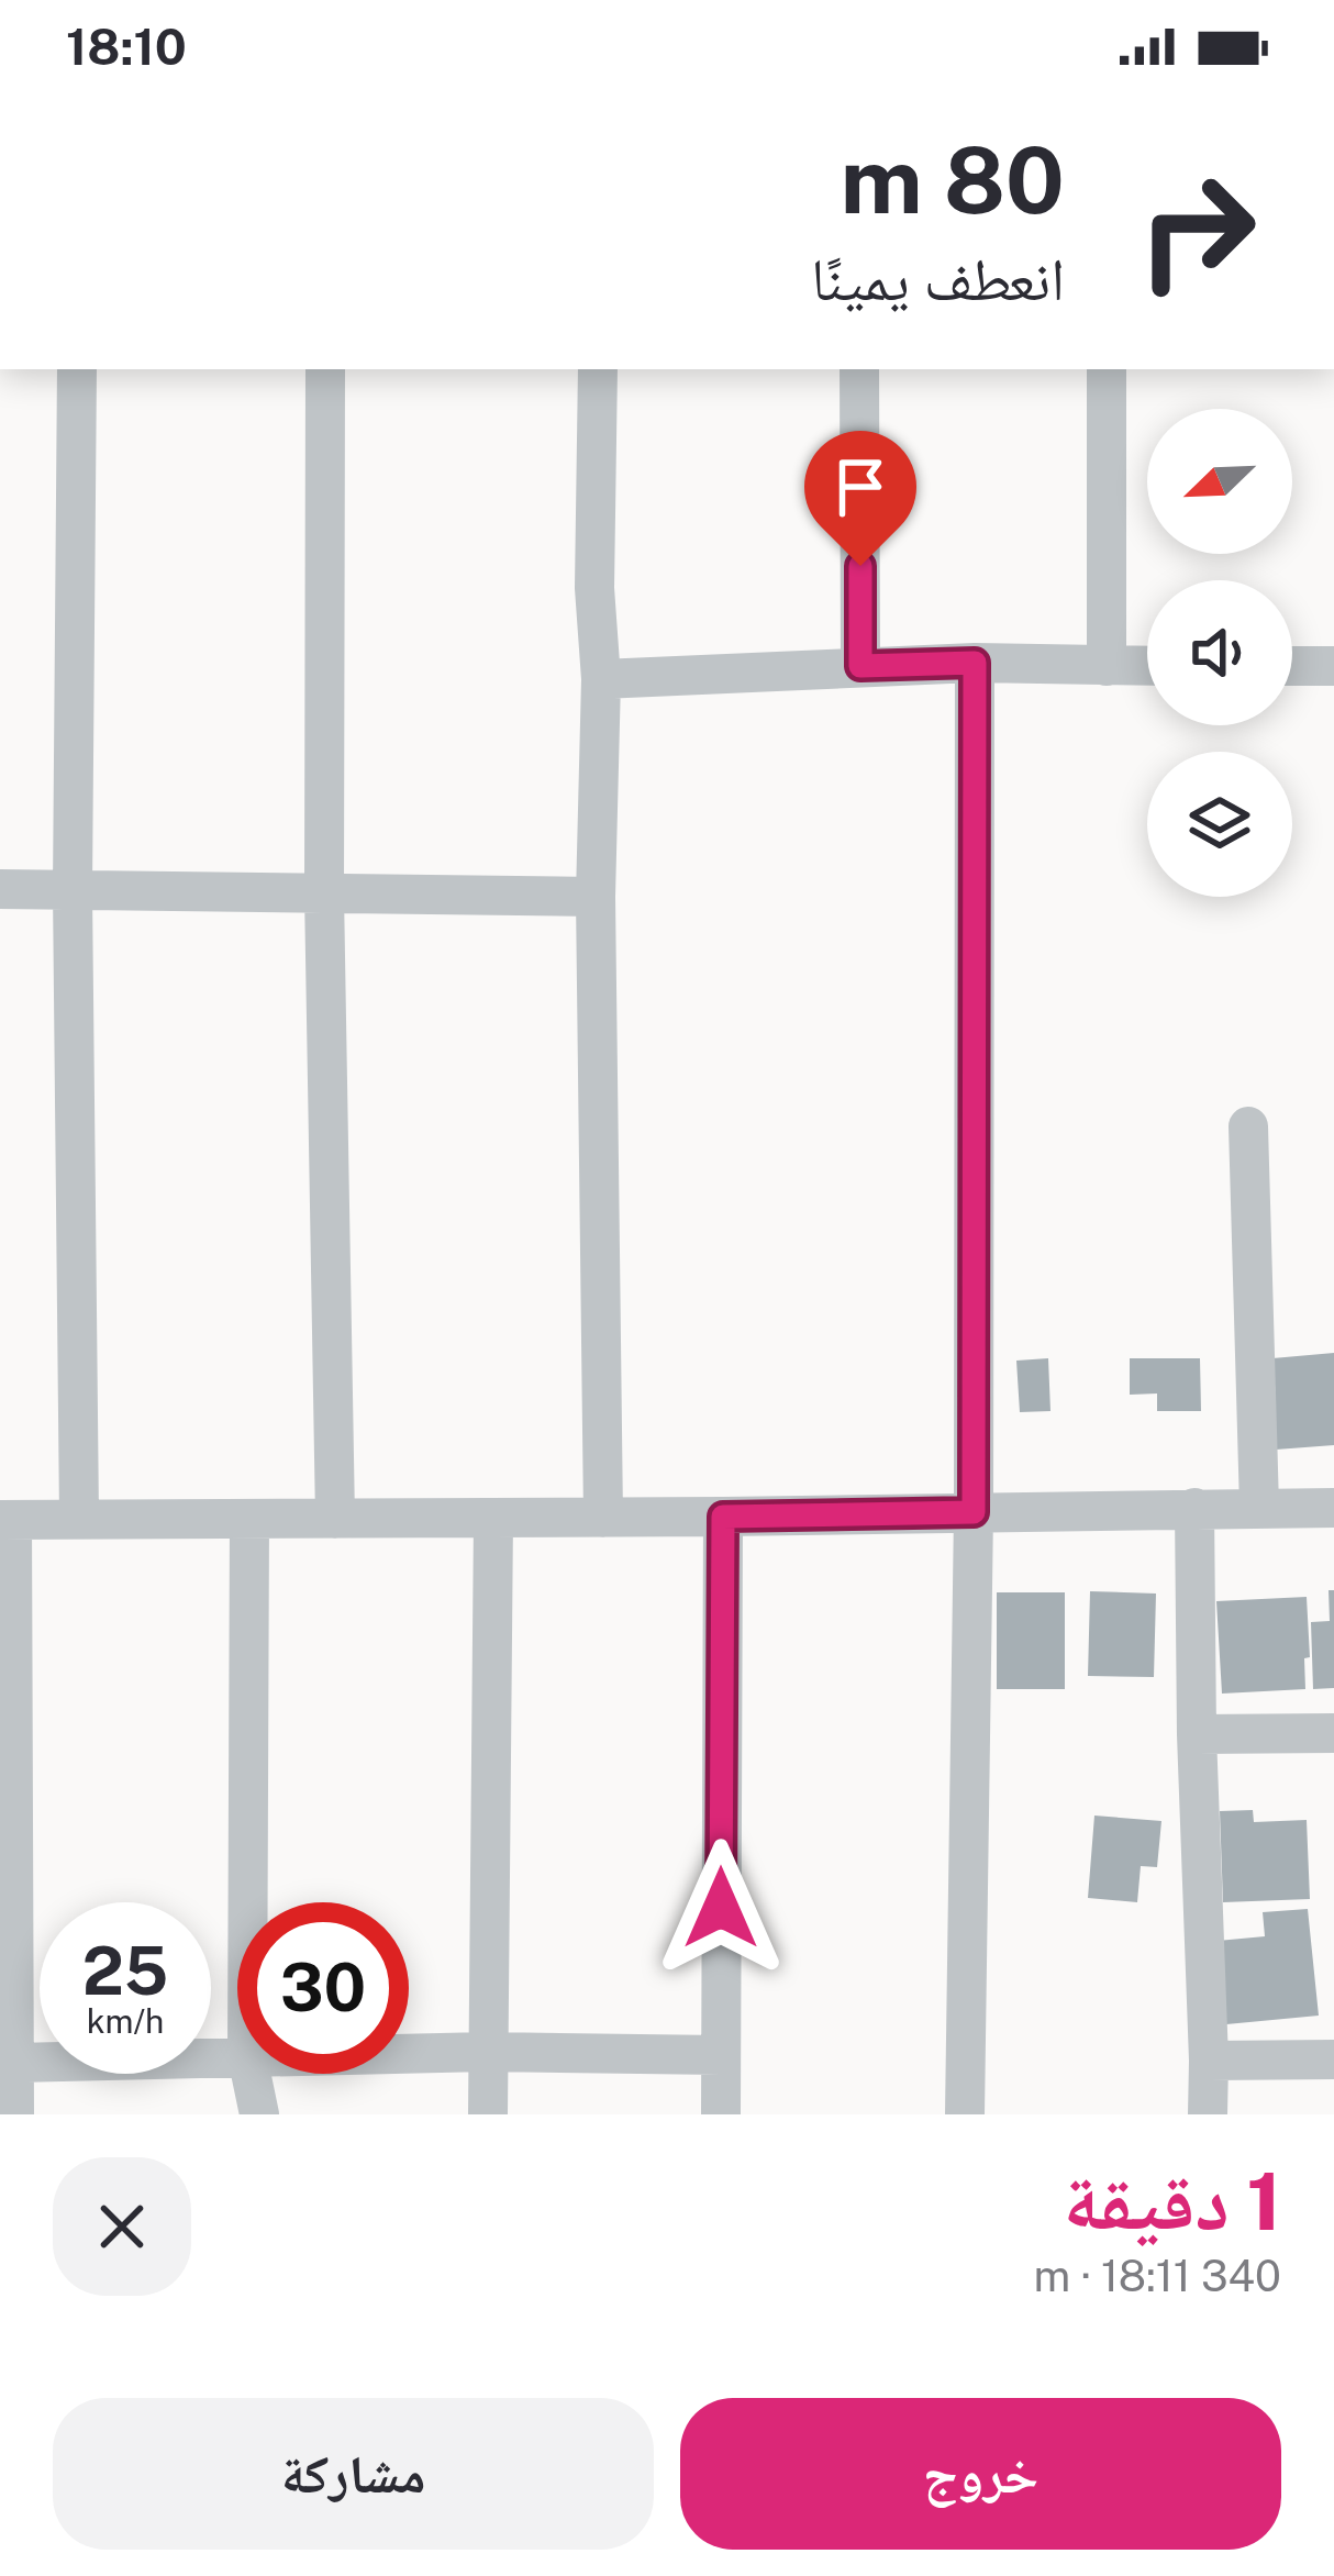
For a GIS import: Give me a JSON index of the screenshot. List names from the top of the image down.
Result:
{
  "north": "bottom left",
  "page": {
    "status": "18:10",
    "turn": ["80 m", "انعطف يمينًا"],
    "speed": "25 km/h",
    "limit": "30",
    "heading": ["1 دقيقة", "340 m · 18:11"],
    "buttons": ["خروج", "مشاركة"]
  }
}
